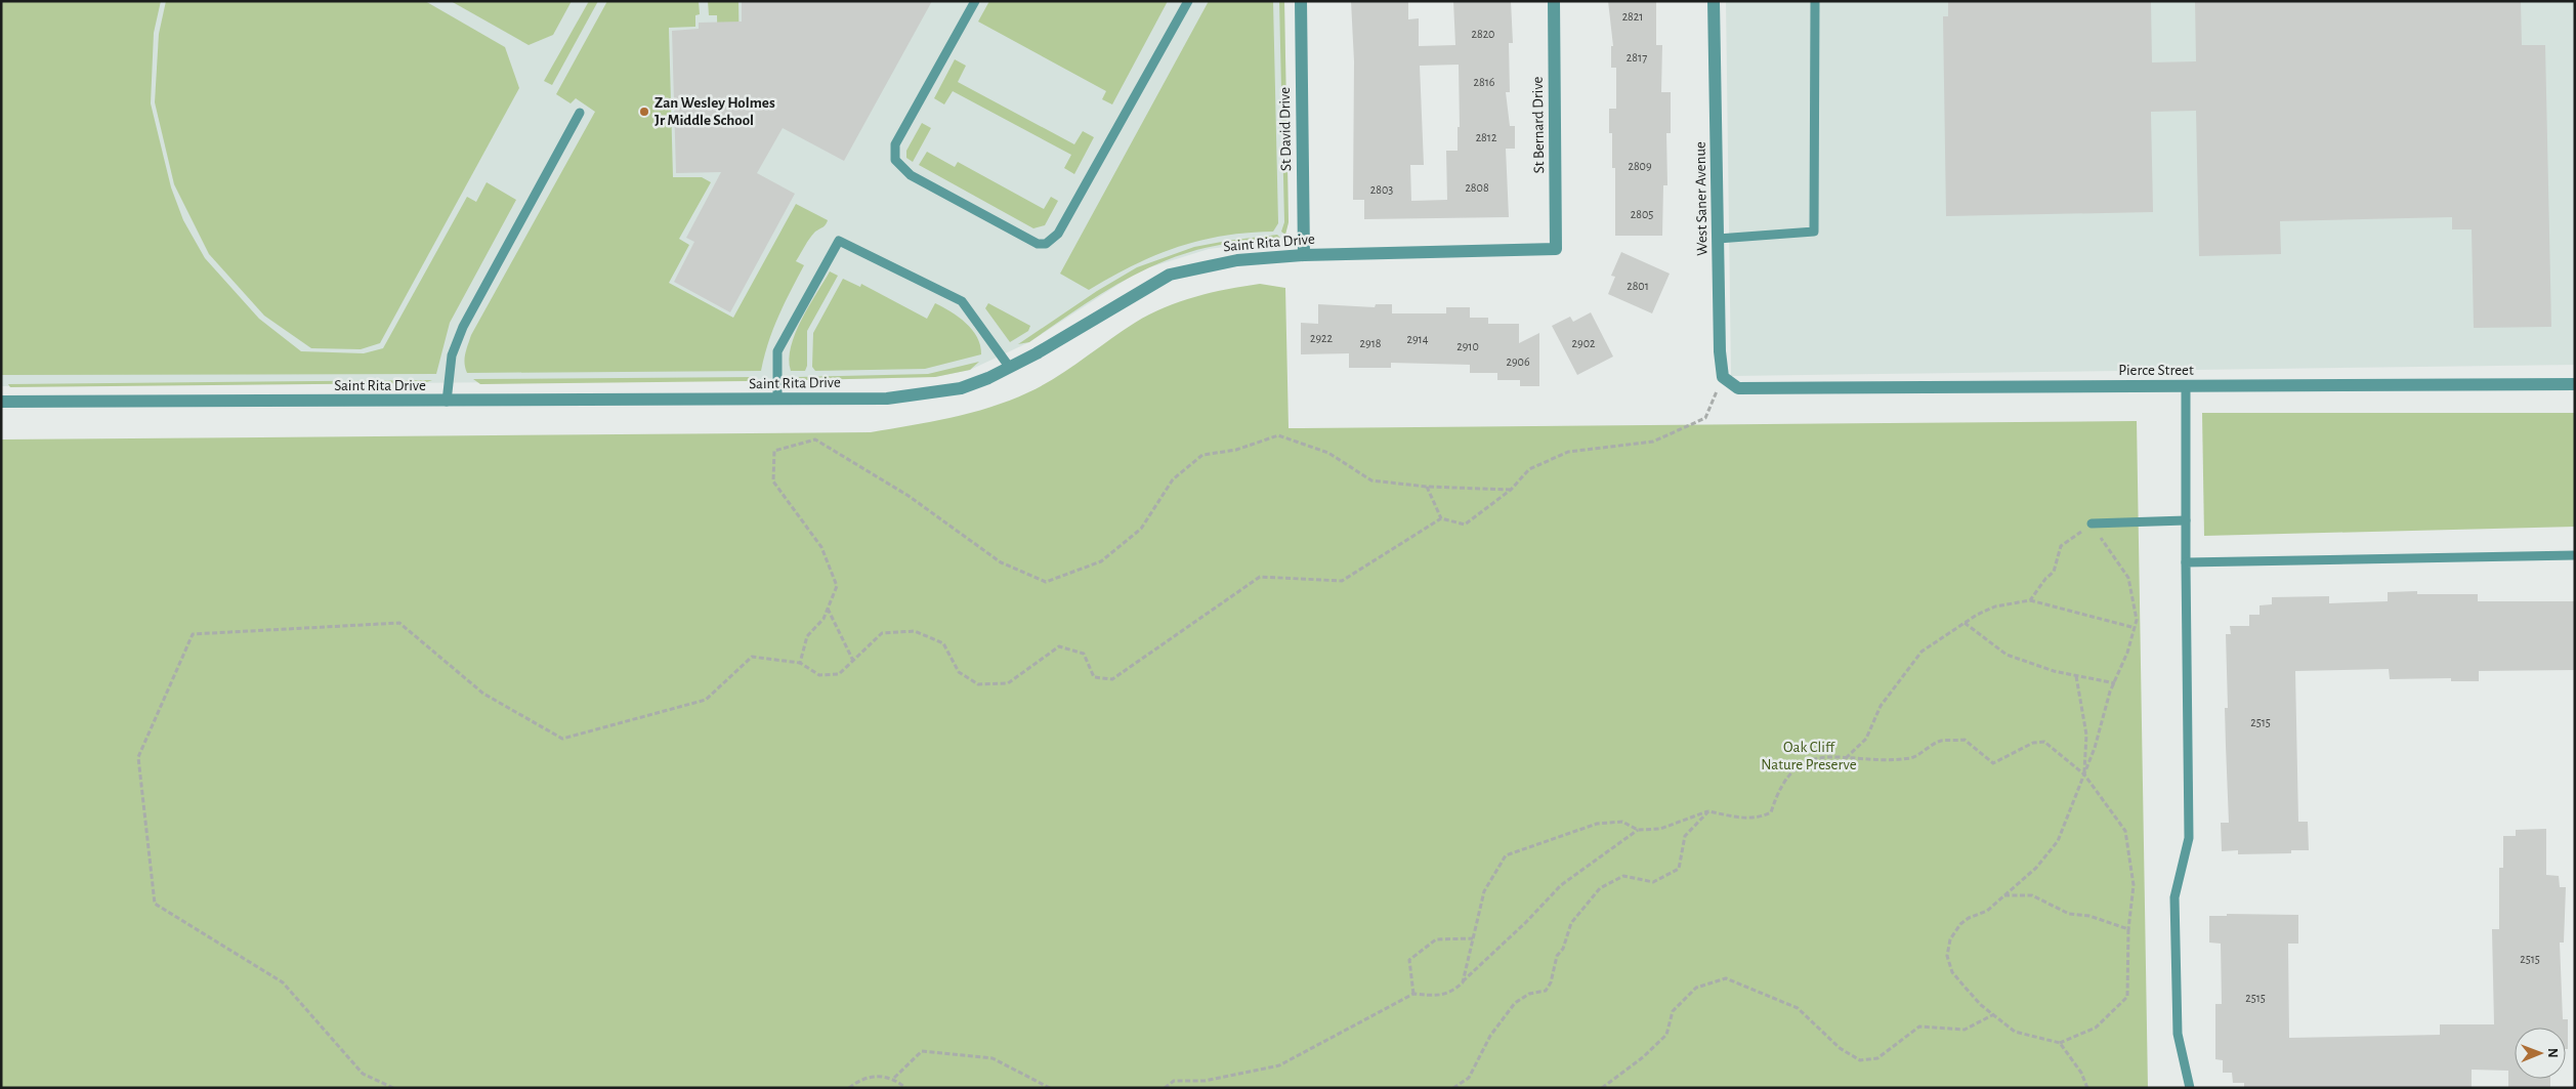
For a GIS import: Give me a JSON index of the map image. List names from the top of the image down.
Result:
{
  "streets": {
    "street": [
      "St Bernard Drive",
      "St David Drive",
      "West Saner Avenue",
      "Saint Rita Drive",
      "Pierce Street"
    ]
  },
  "crossings": [
    ["St Bernard Drive", "Saint Rita Drive"],
    ["St David Drive", "Saint Rita Drive"],
    ["West Saner Avenue", "Pierce Street"]
  ],
  "parks": ["Oak Cliff Nature Preserve"],
  "places": ["Zan Wesley Holmes Jr Middle School"],
  "house_numbers": [
    "2821",
    "2820",
    "2817",
    "2816",
    "2812",
    "2809",
    "2808",
    "2803",
    "2805",
    "2801",
    "2922",
    "2914",
    "2918",
    "2902",
    "2910",
    "2906",
    "2515",
    "2515",
    "2515"
  ],
  "north": "right"
}
